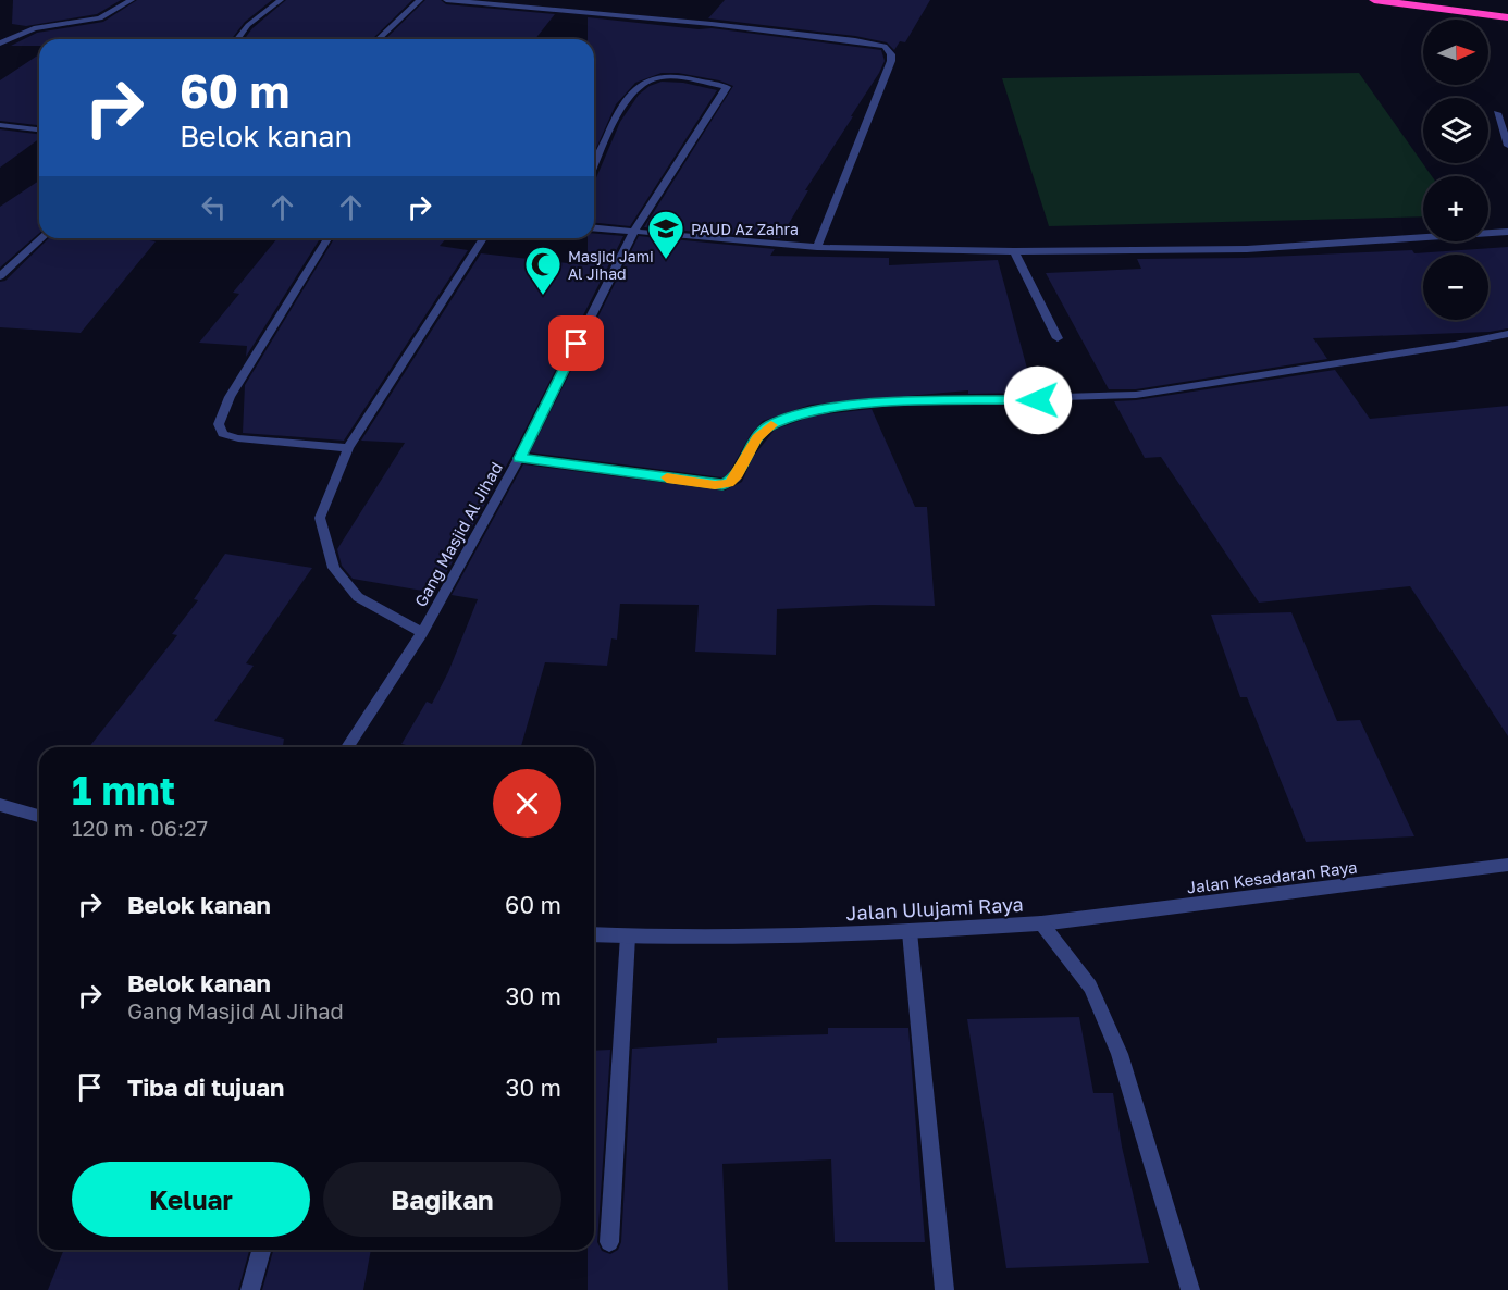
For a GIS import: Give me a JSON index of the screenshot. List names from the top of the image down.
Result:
{
  "streets": {
    "street": ["Gang Masjid Al Jihad", "Jalan Kesadaran Raya", "Jalan Ulujami Raya"]
  },
  "crossings": [
    ["Jalan Kesadaran Raya", "Jalan Ulujami Raya"]
  ],
  "places": {
    "school or university": ["PAUD Az Zahra"],
    "mosque": ["Masjid Jami Al Jihad"]
  },
  "north": "right",
  "page": {
    "map_buttons": ["+", "−"],
    "turn": ["60 m", "Belok kanan"],
    "heading": ["1 mnt", "120 m · 06:27"],
    "list": [
      {
        "name": "Belok kanan",
        "value": "60 m"
      },
      {
        "name": "Belok kanan",
        "note": "Gang Masjid Al Jihad",
        "value": "30 m"
      },
      {
        "name": "Tiba di tujuan",
        "value": "30 m"
      }
    ],
    "buttons": ["Keluar", "Bagikan"]
  }
}
